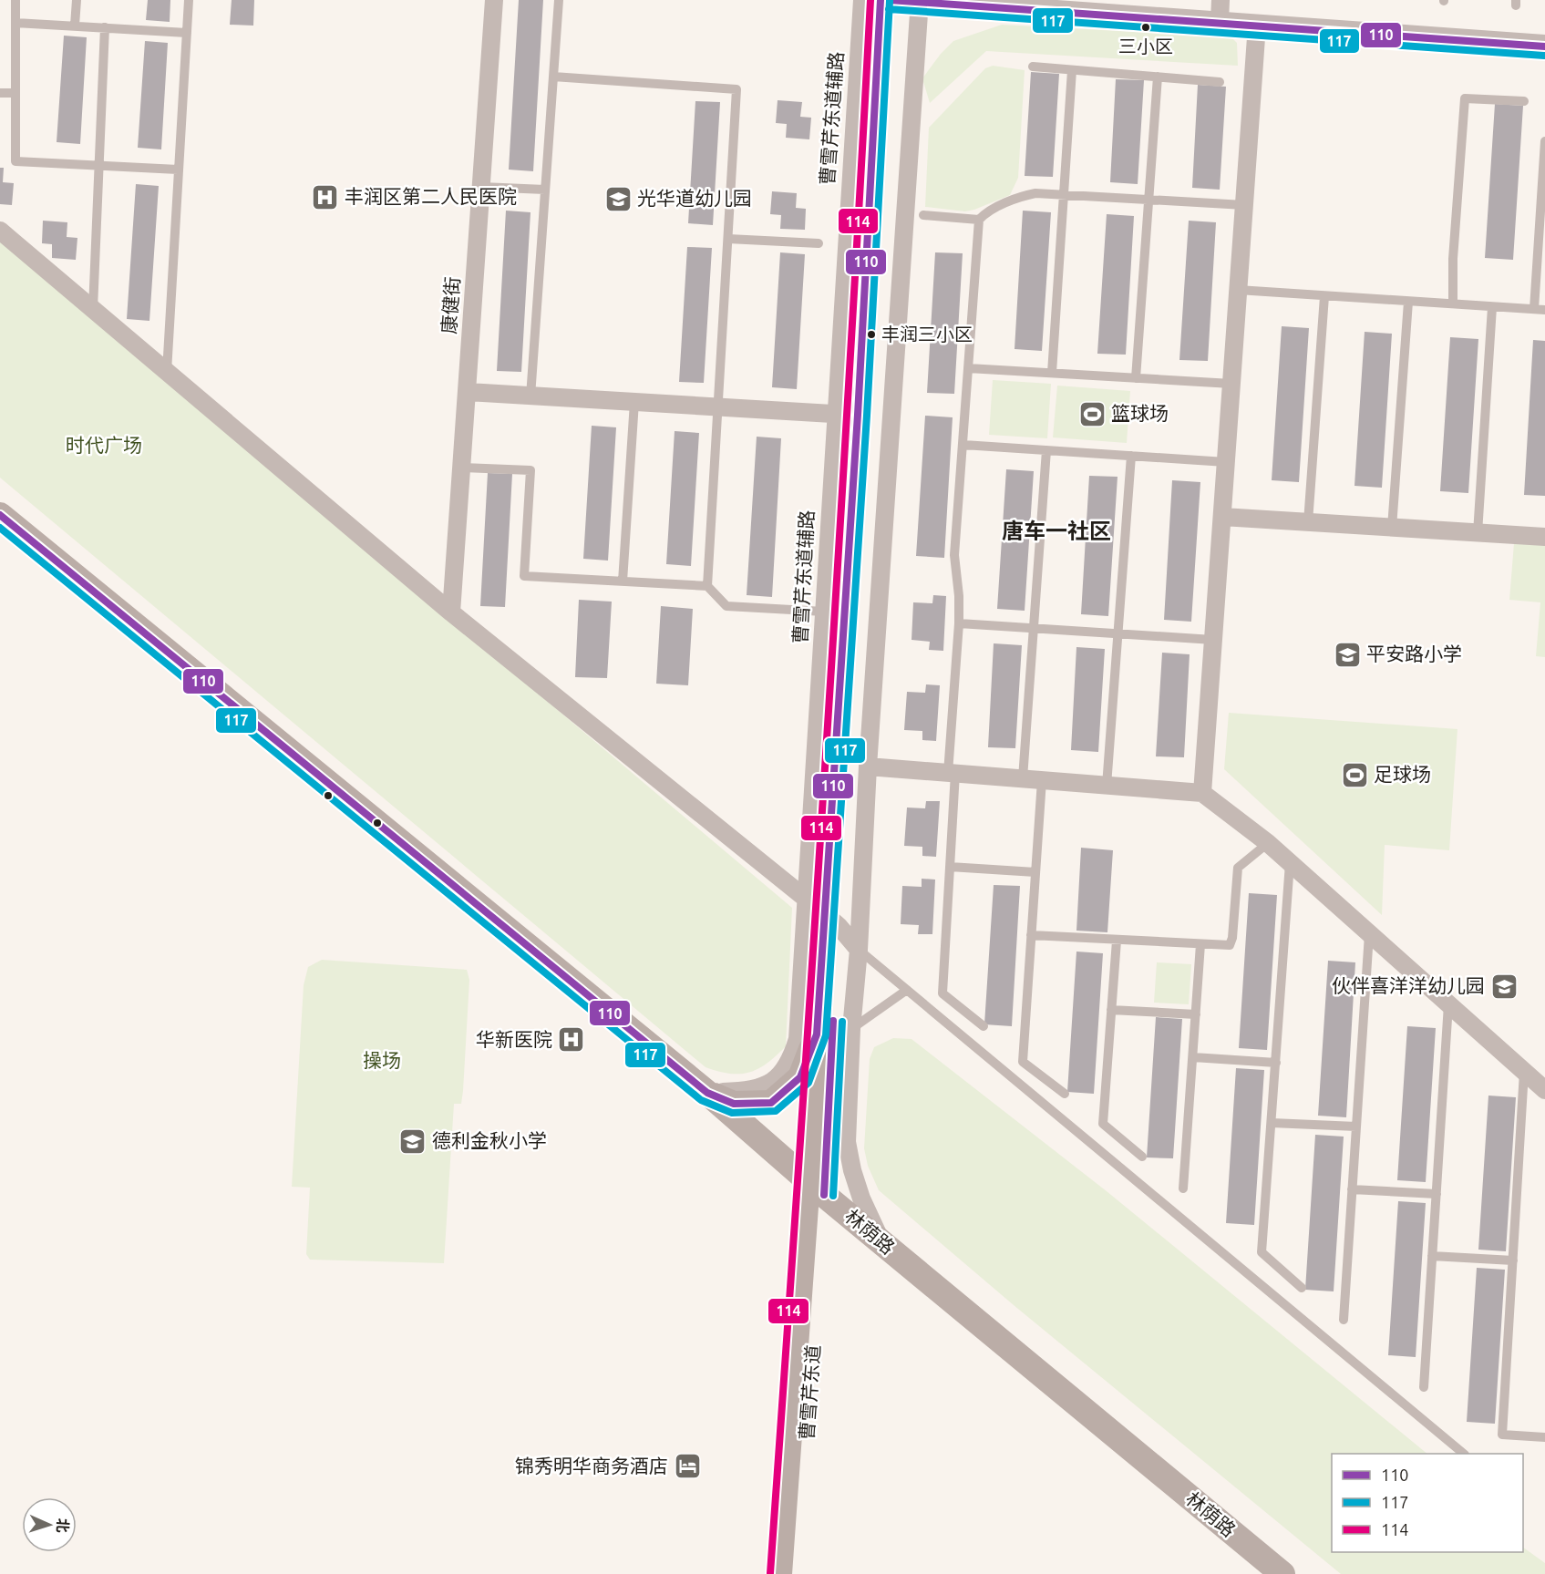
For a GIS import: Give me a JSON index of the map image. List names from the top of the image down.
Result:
{
  "streets": {
    "main road": ["林荫路", "曹雪芹东道"],
    "street": ["曹雪芹东道辅路", "康健街"]
  },
  "crossings": [
    ["曹雪芹东道辅路", "林荫路"],
    ["曹雪芹东道辅路", "曹雪芹东道"],
    ["林荫路", "曹雪芹东道"]
  ],
  "districts": ["唐车一社区"],
  "parks": ["时代广场", "操场"],
  "places": {
    "other": ["三小区", "丰润三小区"],
    "hospital": ["丰润区第二人民医院", "华新医院"],
    "school or university": [
      "光华道幼儿园",
      "平安路小学",
      "伙伴喜洋洋幼儿园",
      "德利金秋小学"
    ],
    "sports": ["篮球场", "足球场"],
    "hotel": ["锦秀明华商务酒店"]
  },
  "lines": ["transit line 110", "transit line 114", "transit line 117"],
  "legend": ["110", "117", "114"],
  "north": "right"
}
